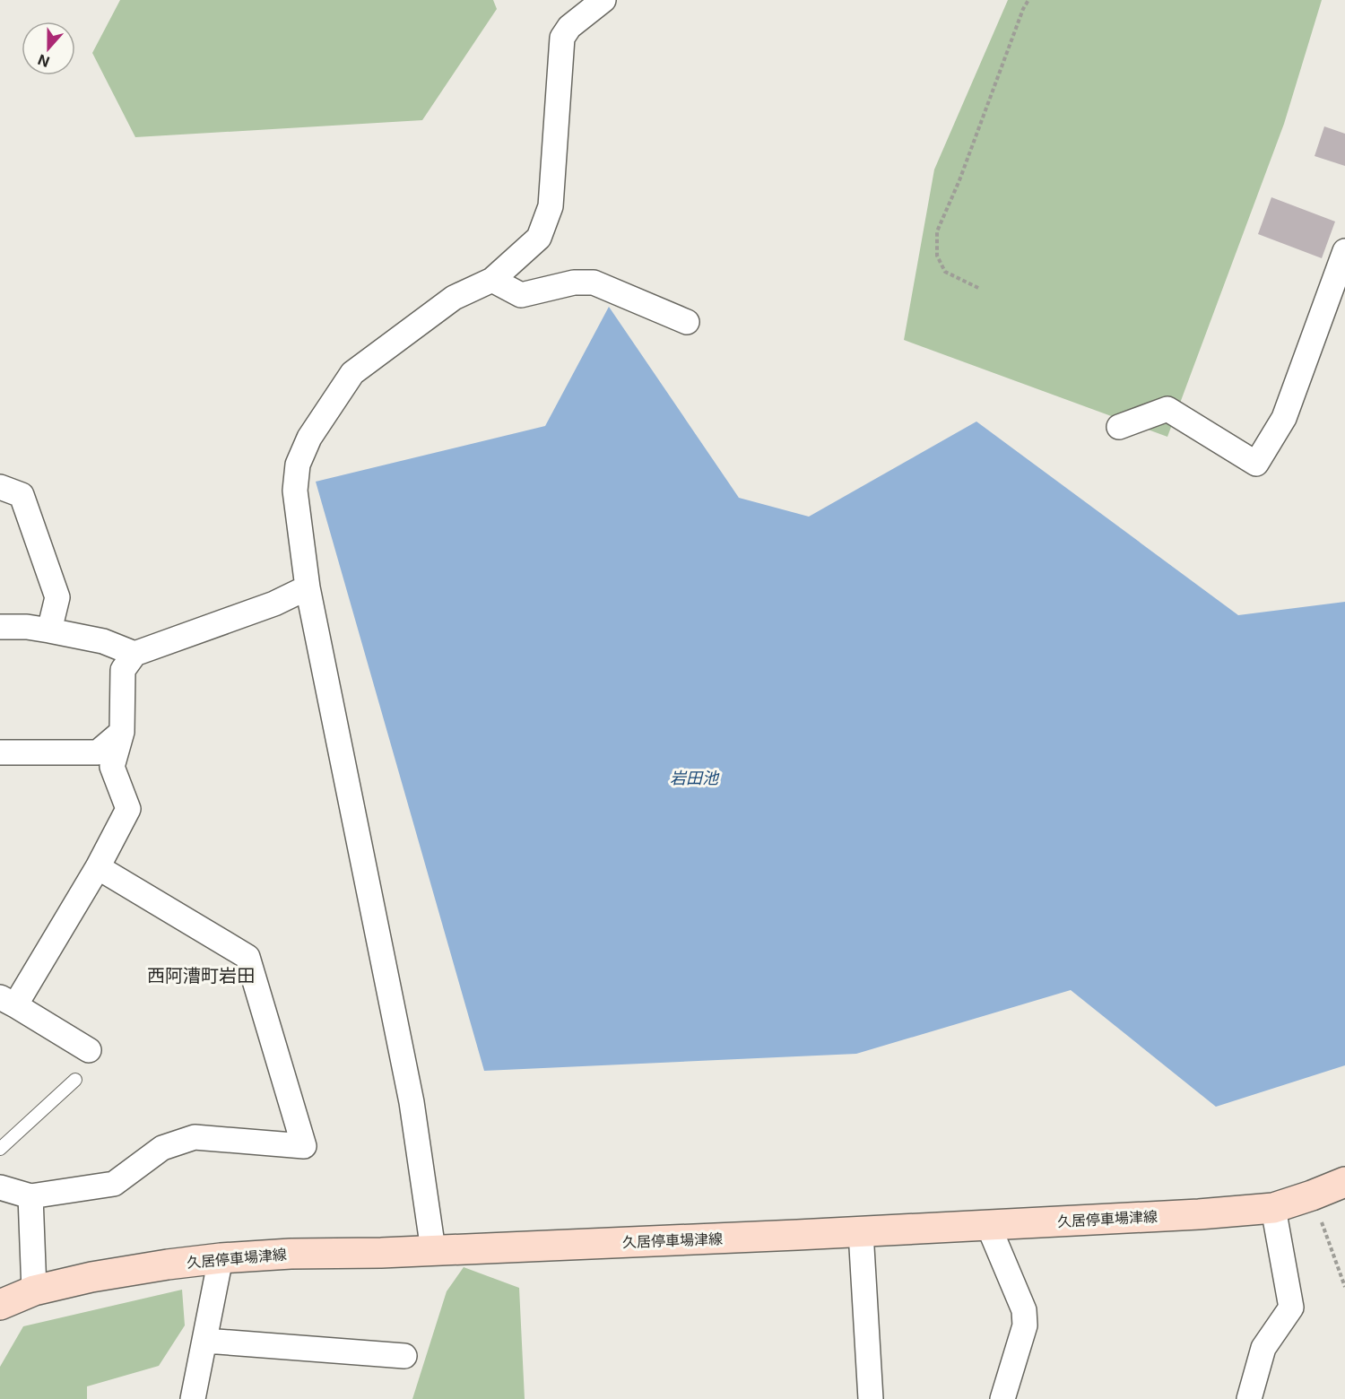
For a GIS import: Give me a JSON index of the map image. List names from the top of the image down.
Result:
{
  "streets": {
    "main road": ["久居停車場津線"]
  },
  "districts": ["西阿漕町岩田"],
  "water": ["岩田池"],
  "north": "bottom"
}
